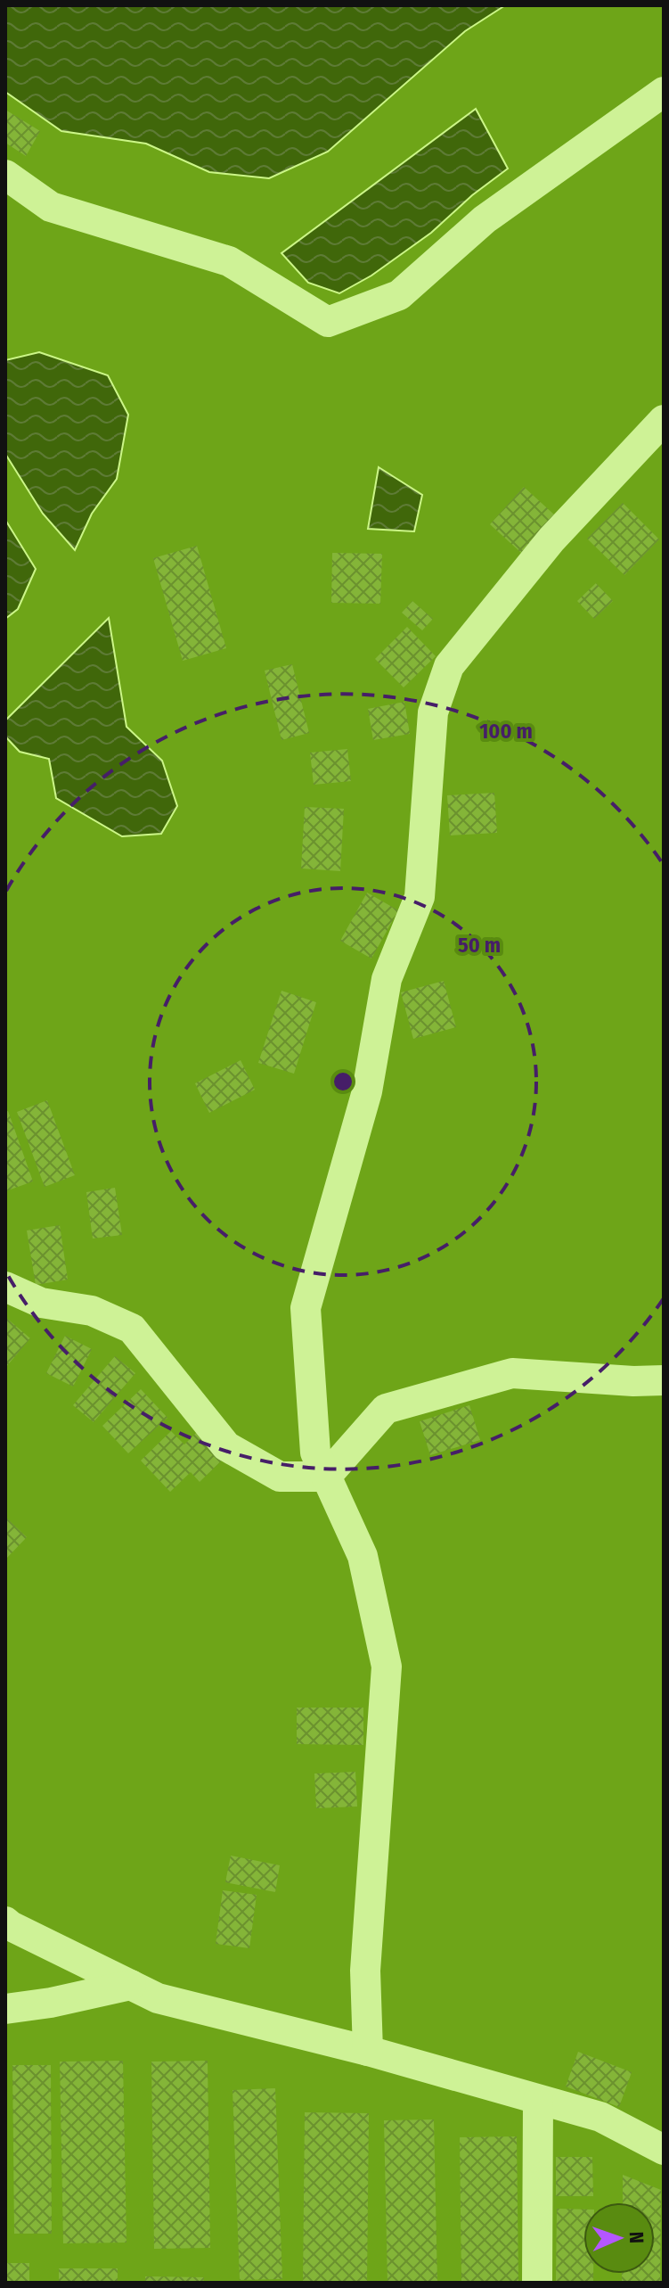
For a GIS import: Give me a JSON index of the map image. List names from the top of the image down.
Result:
{
  "north": "right",
  "rings": ["100 m", "50 m"]
}
